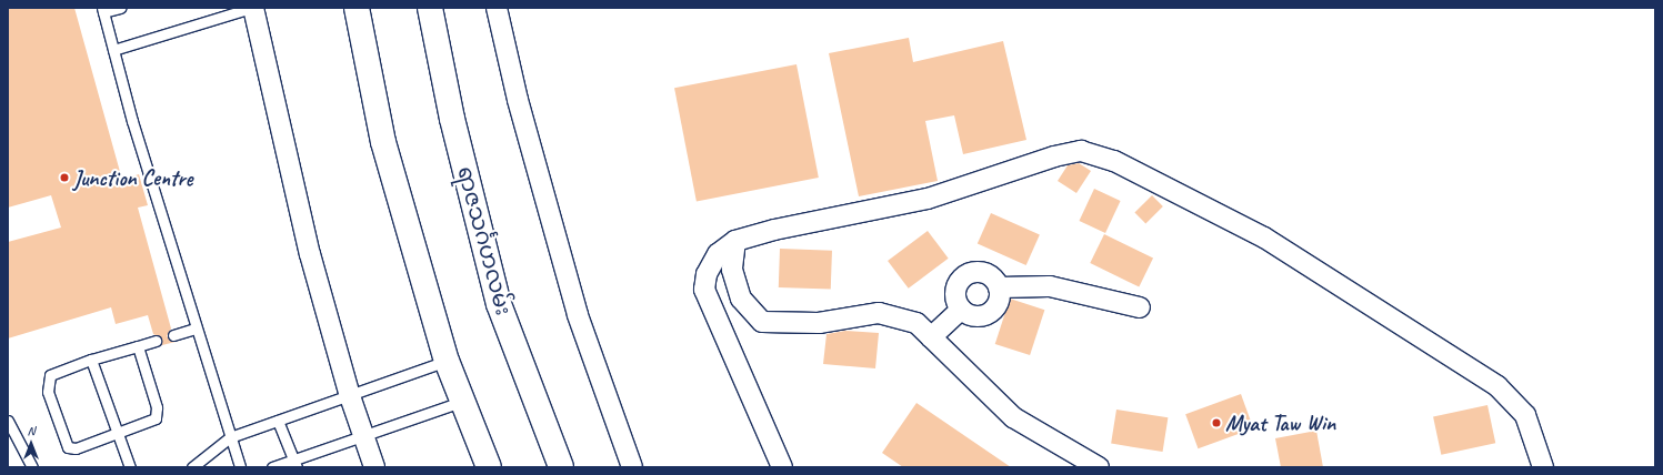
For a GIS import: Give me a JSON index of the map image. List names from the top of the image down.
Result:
{
  "streets": {
    "main road": ["ရာဇသင်္ဂဟလမ်း"]
  },
  "places": ["Junction Centre", "Myat Taw Win"],
  "north": "top"
}
